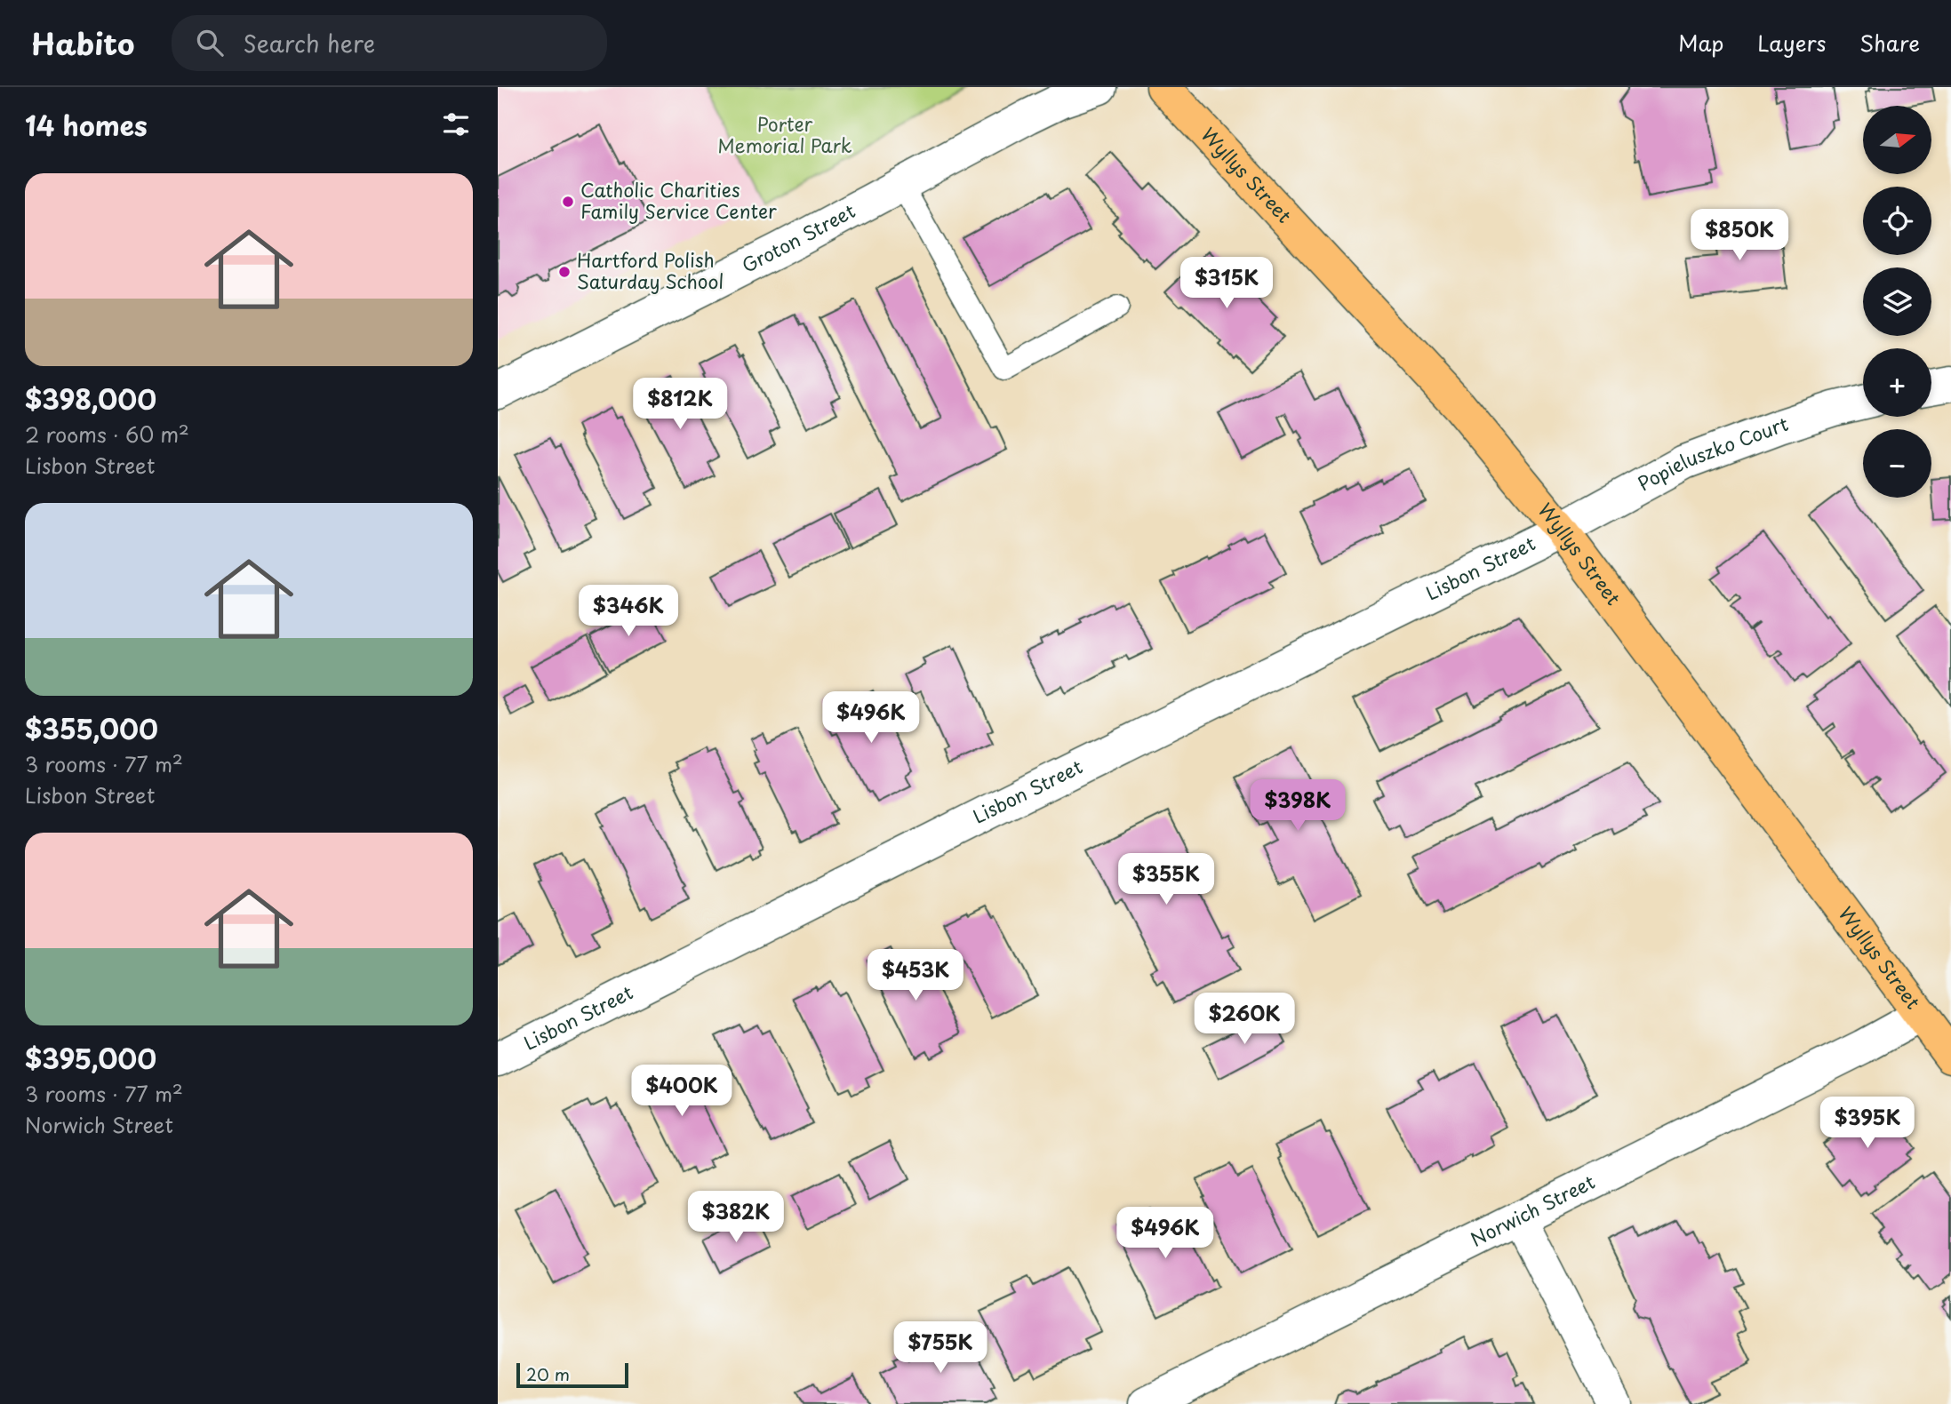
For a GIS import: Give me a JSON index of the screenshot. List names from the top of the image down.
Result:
{
  "streets": {
    "main road": ["Wyllys Street"],
    "street": [
      "Groton Street",
      "Popieluszko Court",
      "Lisbon Street",
      "Norwich Street"
    ]
  },
  "crossings": [
    ["Wyllys Street", "Popieluszko Court"],
    ["Wyllys Street", "Lisbon Street"],
    ["Wyllys Street", "Norwich Street"],
    ["Popieluszko Court", "Lisbon Street"]
  ],
  "parks": ["Porter Memorial Park"],
  "places": ["Catholic Charities Family Service Center", "Hartford Polish Saturday School"],
  "scale_bar": "20 m",
  "north": "right",
  "page": {
    "header": "Habito",
    "search": "Search here",
    "nav": ["Map", "Layers", "Share"],
    "heading": "14 homes",
    "map_buttons": ["+", "−"],
    "list": [
      {
        "name": "$398,000",
        "note": "2 rooms · 60 m² · Lisbon Street"
      },
      {
        "name": "$355,000",
        "note": "3 rooms · 77 m² · Lisbon Street"
      },
      {
        "name": "$395,000",
        "note": "3 rooms · 77 m² · Norwich Street"
      }
    ],
    "price": [
      "$850K",
      "$315K",
      "$812K",
      "$346K",
      "$496K",
      "$398K",
      "$355K",
      "$453K",
      "$260K",
      "$400K",
      "$395K",
      "$382K",
      "$496K",
      "$755K"
    ],
    "scale": "20 m"
  }
}
